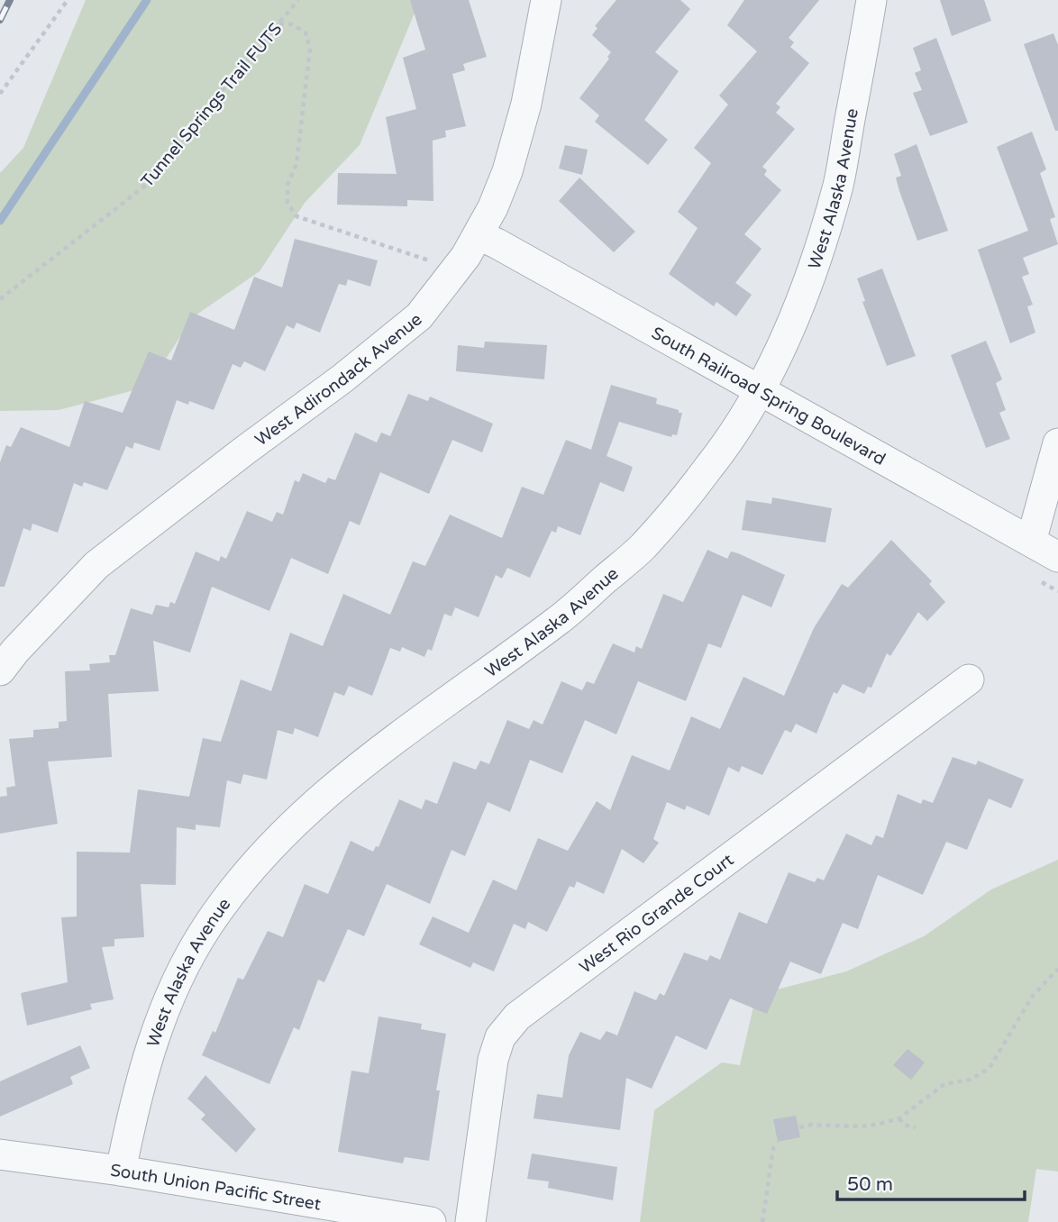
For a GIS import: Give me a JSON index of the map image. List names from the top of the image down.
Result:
{
  "streets": {
    "street": [
      "West Alaska Avenue",
      "West Adirondack Avenue",
      "South Railroad Spring Boulevard",
      "West Rio Grande Court",
      "South Union Pacific Street"
    ],
    "path": ["Tunnel Springs Trail FUTS"]
  },
  "crossings": [
    ["West Alaska Avenue", "South Railroad Spring Boulevard"],
    ["West Alaska Avenue", "South Union Pacific Street"],
    ["West Adirondack Avenue", "South Railroad Spring Boulevard"]
  ],
  "scale_bar": "50 m"
}
